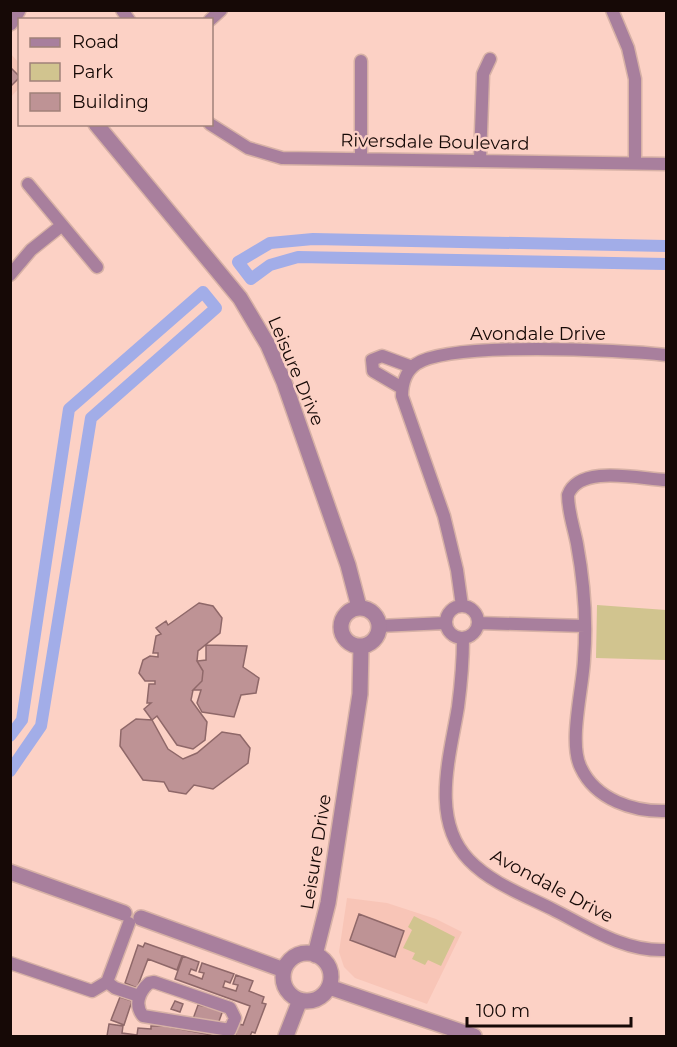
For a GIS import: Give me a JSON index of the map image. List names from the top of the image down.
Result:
{
  "streets": {
    "street": ["Riversdale Boulevard", "Avondale Drive", "Leisure Drive"]
  },
  "legend": ["Road", "Park", "Building"],
  "scale_bar": "100 m"
}
